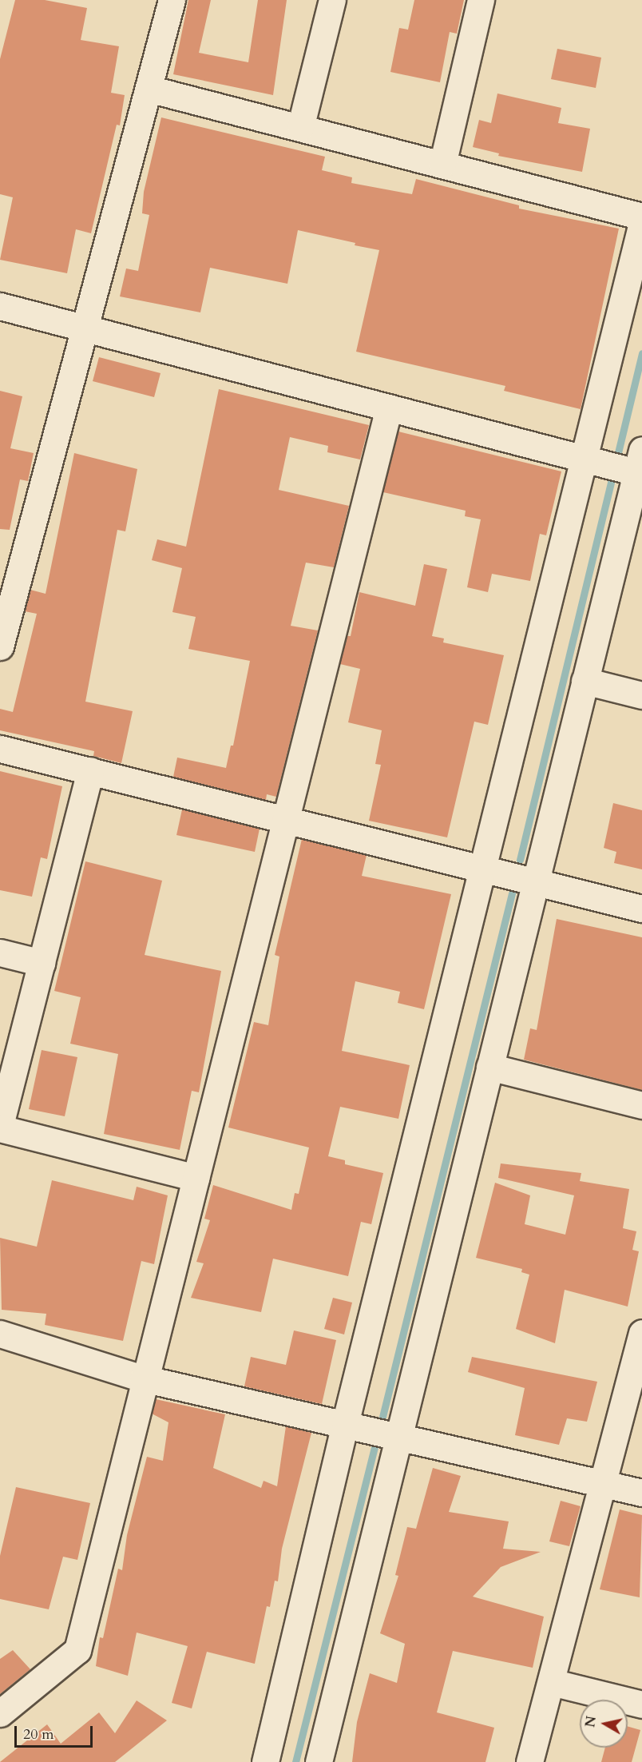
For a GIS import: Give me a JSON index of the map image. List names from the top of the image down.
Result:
{
  "scale_bar": "20 m",
  "north": "left"
}
